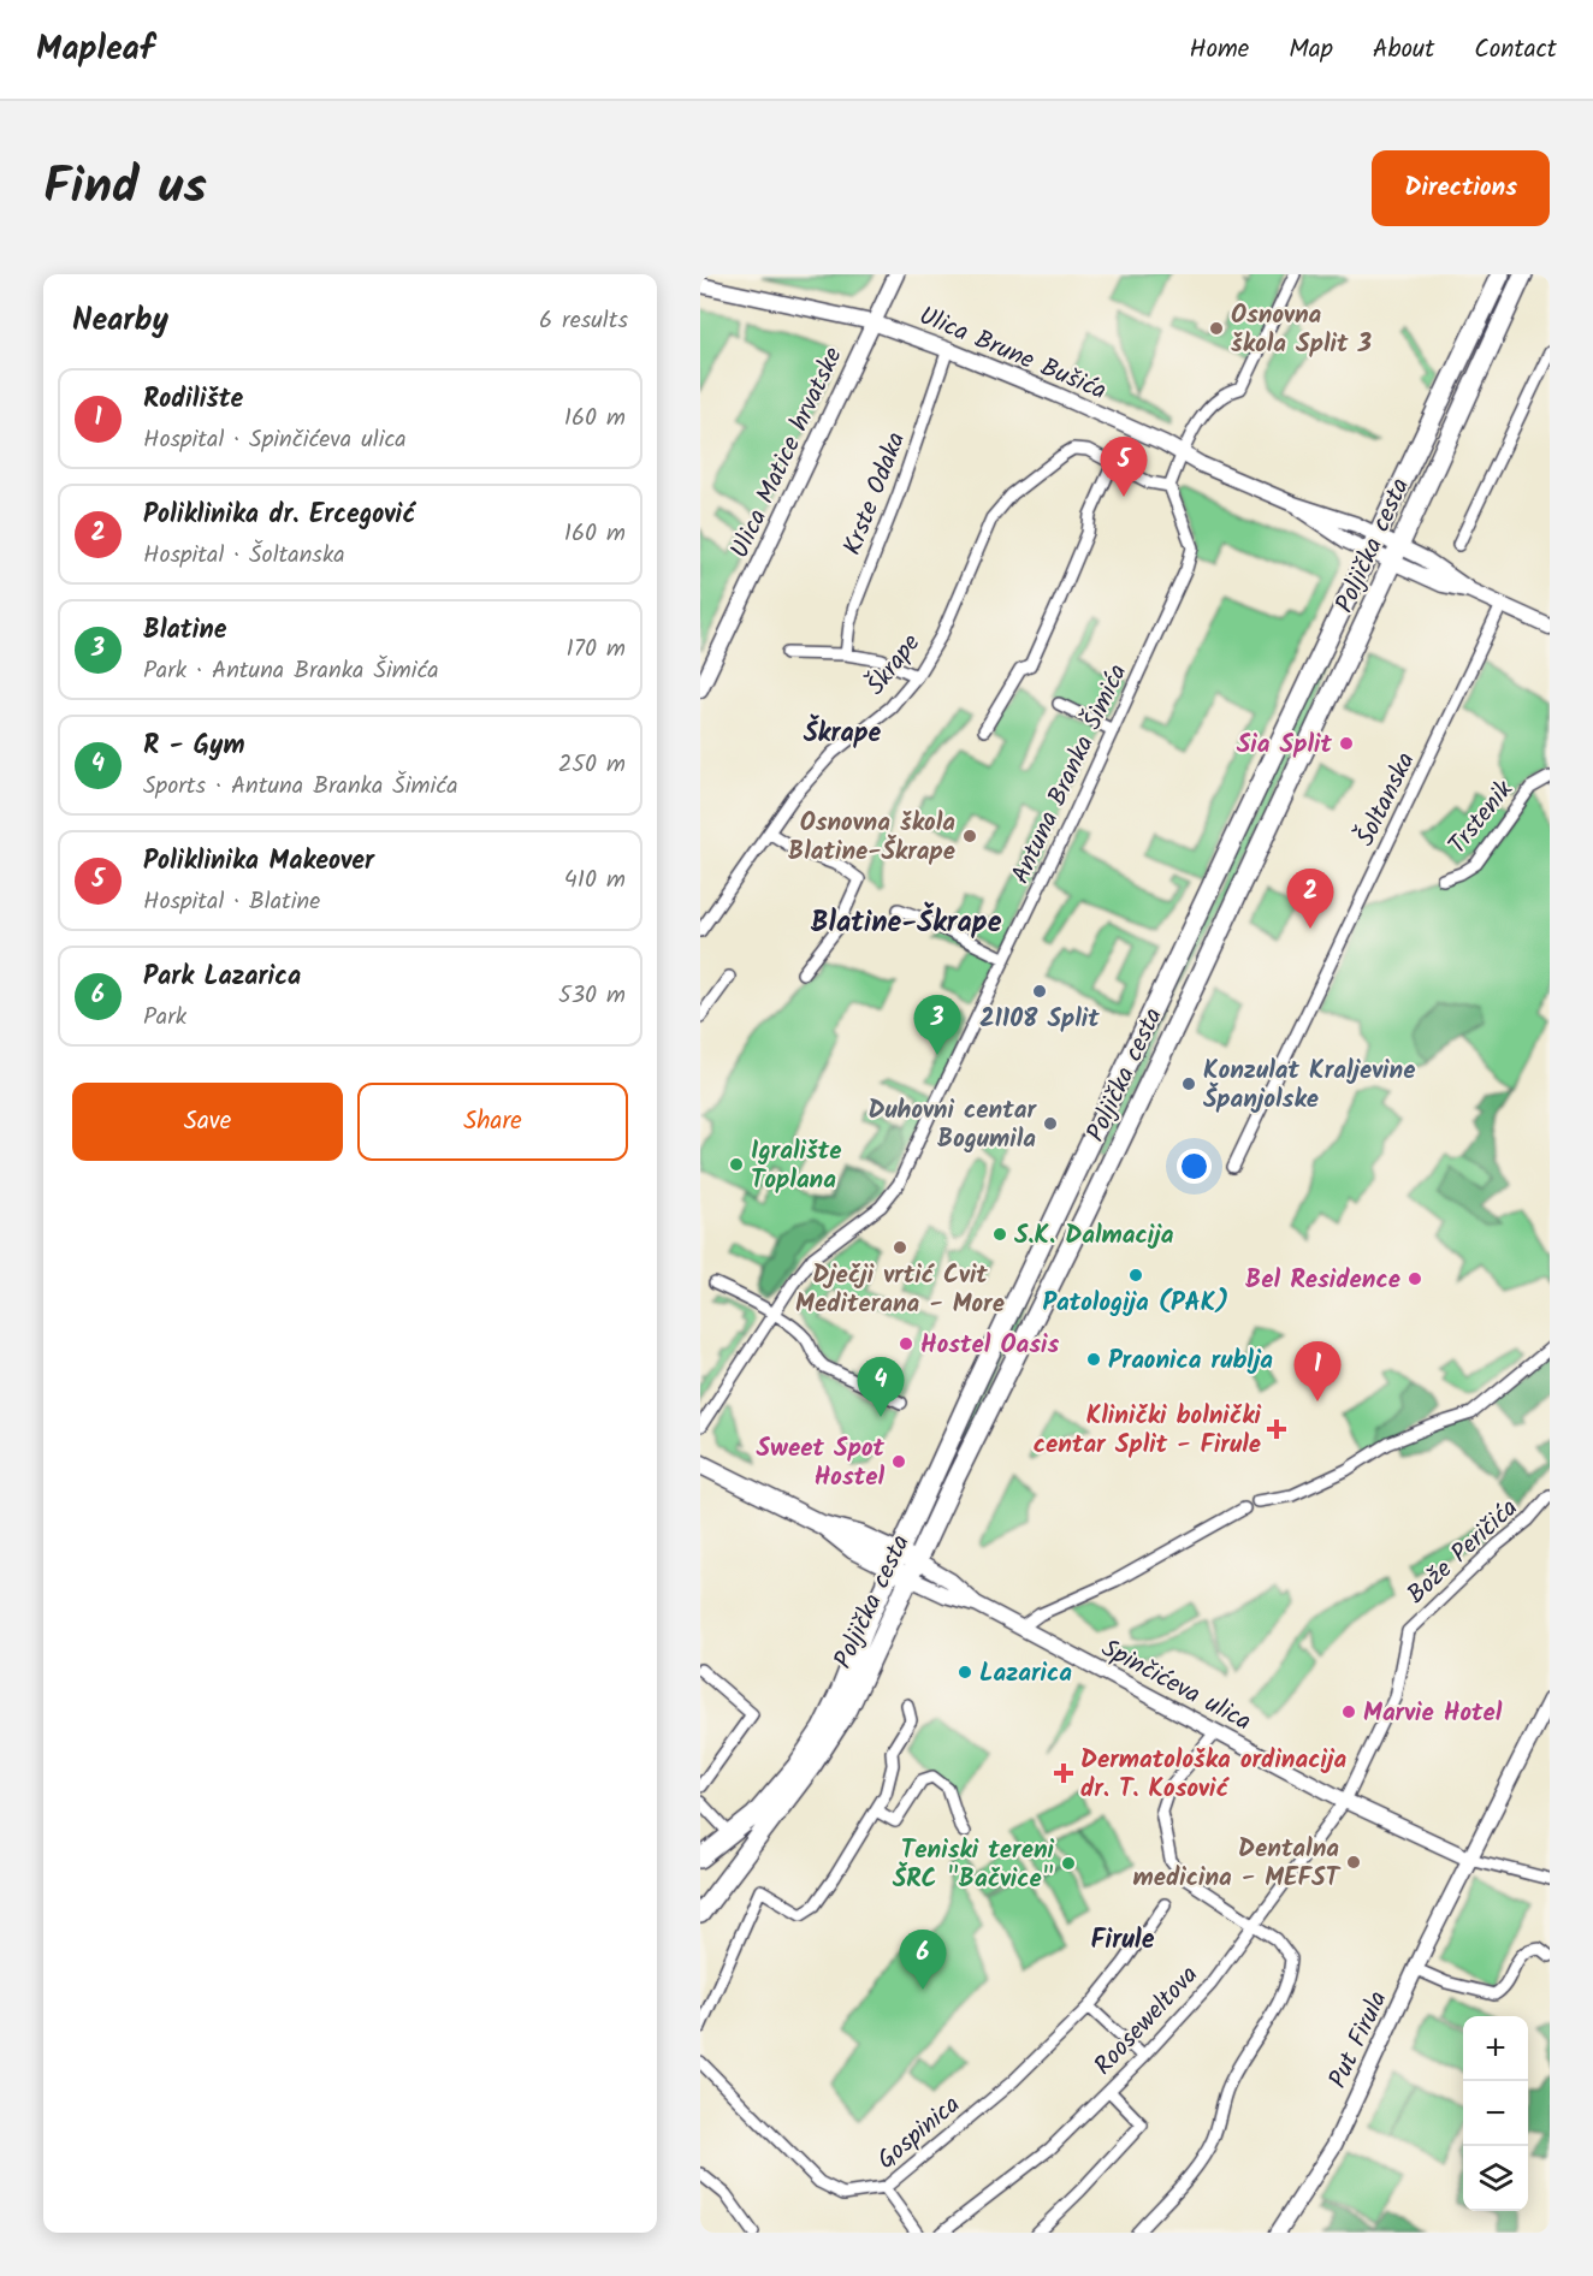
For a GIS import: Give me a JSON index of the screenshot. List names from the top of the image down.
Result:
{
  "streets": {
    "main road": ["Poljička cesta"],
    "street": [
      "Ulica Brune Bušića",
      "Ulica Matice hrvatske",
      "Krste Odaka",
      "Škrape",
      "Antuna Branka Šimića",
      "Šoltanska",
      "Trstenik",
      "Bože Peričića",
      "Spinčićeva ulica",
      "Rooseweltova",
      "Put Firula",
      "Gospinica"
    ]
  },
  "crossings": [
    ["Ulica Brune Bušića", "Ulica Matice hrvatske"],
    ["Ulica Brune Bušića", "Krste Odaka"],
    ["Ulica Brune Bušića", "Poljička cesta"],
    ["Ulica Brune Bušića", "Šoltanska"],
    ["Poljička cesta", "Spinčićeva ulica"],
    ["Bože Peričića", "Spinčićeva ulica"],
    ["Bože Peričića", "Rooseweltova"],
    ["Spinčićeva ulica", "Rooseweltova"],
    ["Spinčićeva ulica", "Put Firula"]
  ],
  "districts": ["Škrape", "Blatine-Škrape", "Firule"],
  "places": {
    "other": [
      "Osnovna škola Split 3",
      "Sia Split",
      "Osnovna škola Blatine-Škrape",
      "21108 Split",
      "Konzulat Kraljevine Španjolske",
      "Duhovni centar Bogumila",
      "Igralište Toplana",
      "S.K. Dalmacija",
      "Dječji vrtić Cvit Mediterana - More",
      "Patologija (PAK)",
      "Bel Residence",
      "Hostel Oasis",
      "Praonica rublja",
      "Sweet Spot Hostel",
      "Lazarica",
      "Marvie Hotel",
      "Dentalna medicina - MEFST",
      "Teniski tereni ŠRC \"Bačvice\""
    ],
    "health": ["Klinički bolnički centar Split - Firule", "Dermatološka ordinacija dr. T. Kosović"]
  },
  "page": {
    "header": "Mapleaf",
    "nav": [
      "Home",
      "Map",
      "About",
      "Contact"
    ],
    "title": "Find us",
    "buttons": [
      "Directions",
      ["Save", "Share"]
    ],
    "heading": ["Nearby", "6 results"],
    "list": [
      {
        "mark": "1",
        "name": "Rodilište",
        "note": "Hospital · Spinčićeva ulica",
        "value": "160 m"
      },
      {
        "mark": "2",
        "name": "Poliklinika dr. Ercegović",
        "note": "Hospital · Šoltanska",
        "value": "160 m"
      },
      {
        "mark": "3",
        "name": "Blatine",
        "note": "Park · Antuna Branka Šimića",
        "value": "170 m"
      },
      {
        "mark": "4",
        "name": "R - Gym",
        "note": "Sports · Antuna Branka Šimića",
        "value": "250 m"
      },
      {
        "mark": "5",
        "name": "Poliklinika Makeover",
        "note": "Hospital · Blatine",
        "value": "410 m"
      },
      {
        "mark": "6",
        "name": "Park Lazarica",
        "note": "Park",
        "value": "530 m"
      }
    ],
    "pins": [
      "5",
      "2",
      "3",
      "1",
      "4",
      "6"
    ],
    "map_buttons": ["+", "−"]
  }
}
